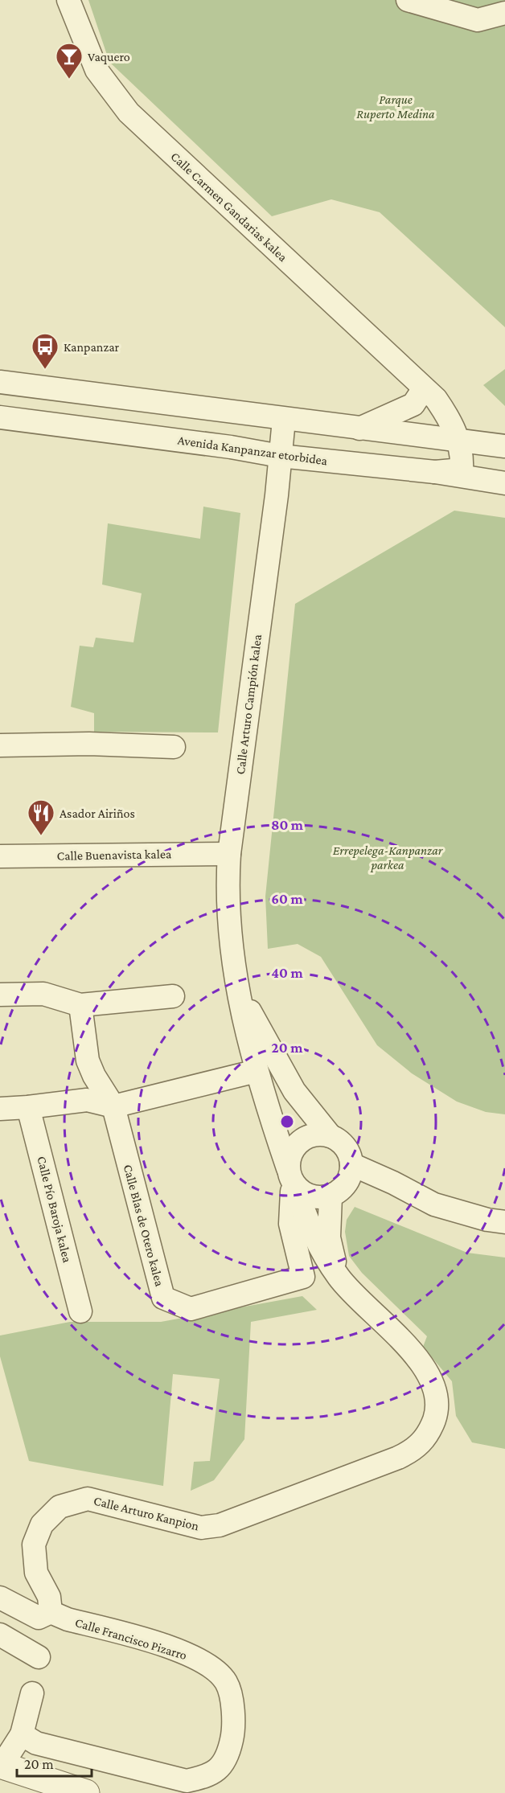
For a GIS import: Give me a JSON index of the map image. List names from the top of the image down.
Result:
{
  "streets": {
    "street": [
      "Calle Carmen Gandarias kalea",
      "Avenida Kanpanzar etorbidea",
      "Calle Arturo Campión kalea",
      "Calle Buenavista kalea",
      "Calle Pío Baroja kalea",
      "Calle Blas de Otero kalea",
      "Calle Arturo Kanpion",
      "Calle Francisco Pizarro"
    ]
  },
  "crossings": [
    ["Calle Carmen Gandarias kalea", "Avenida Kanpanzar etorbidea"],
    ["Avenida Kanpanzar etorbidea", "Calle Arturo Campión kalea"],
    ["Calle Arturo Campión kalea", "Calle Buenavista kalea"],
    ["Calle Arturo Campión kalea", "Calle Blas de Otero kalea"],
    ["Calle Arturo Campión kalea", "Calle Arturo Kanpion"],
    ["Calle Arturo Kanpion", "Calle Francisco Pizarro"]
  ],
  "parks": ["Parque Ruperto Medina", "Errepelega-Kanpanzar parkea"],
  "places": {
    "bar": ["Vaquero"],
    "bus stop": ["Kanpanzar"],
    "restaurant": ["Asador Airiños"]
  },
  "scale_bar": "20 m",
  "rings": [
    "80 m",
    "60 m",
    "40 m",
    "20 m"
  ]
}
